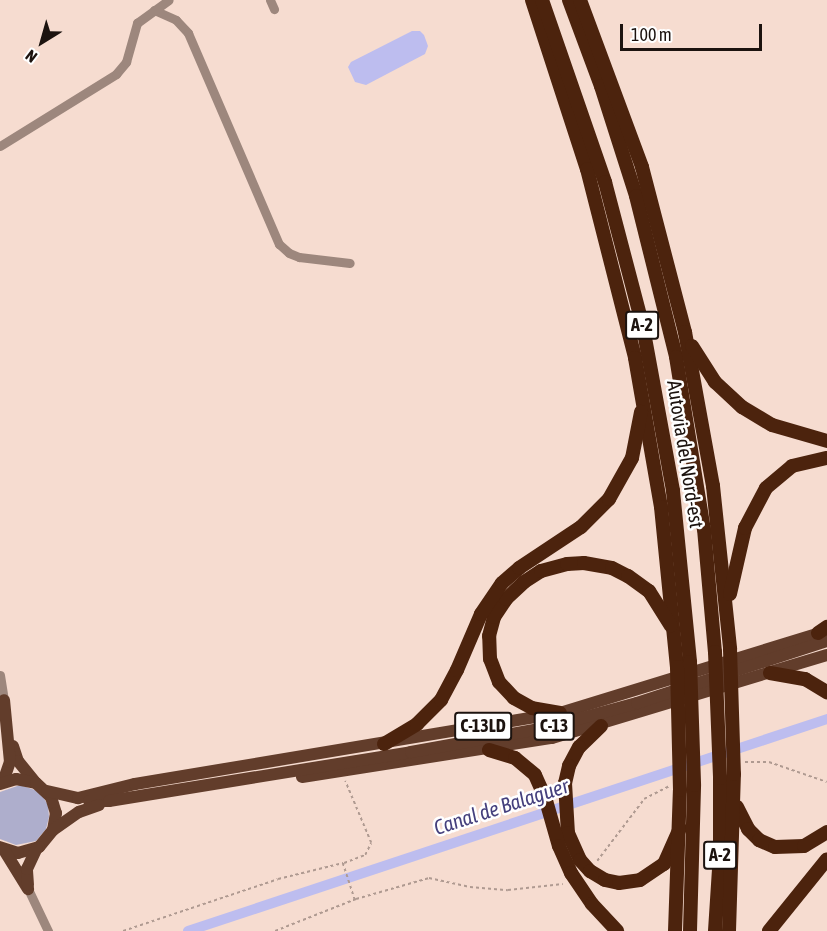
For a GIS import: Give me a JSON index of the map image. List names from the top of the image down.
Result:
{
  "streets": {
    "highway": ["A-2", "Autovia del Nord-est"],
    "main road": ["C-13LD", "C-13"]
  },
  "crossings": [
    ["C-13LD", "C-13"]
  ],
  "water": ["Canal de Balaguer"],
  "scale_bar": "100 m",
  "north": "bottom left"
}
